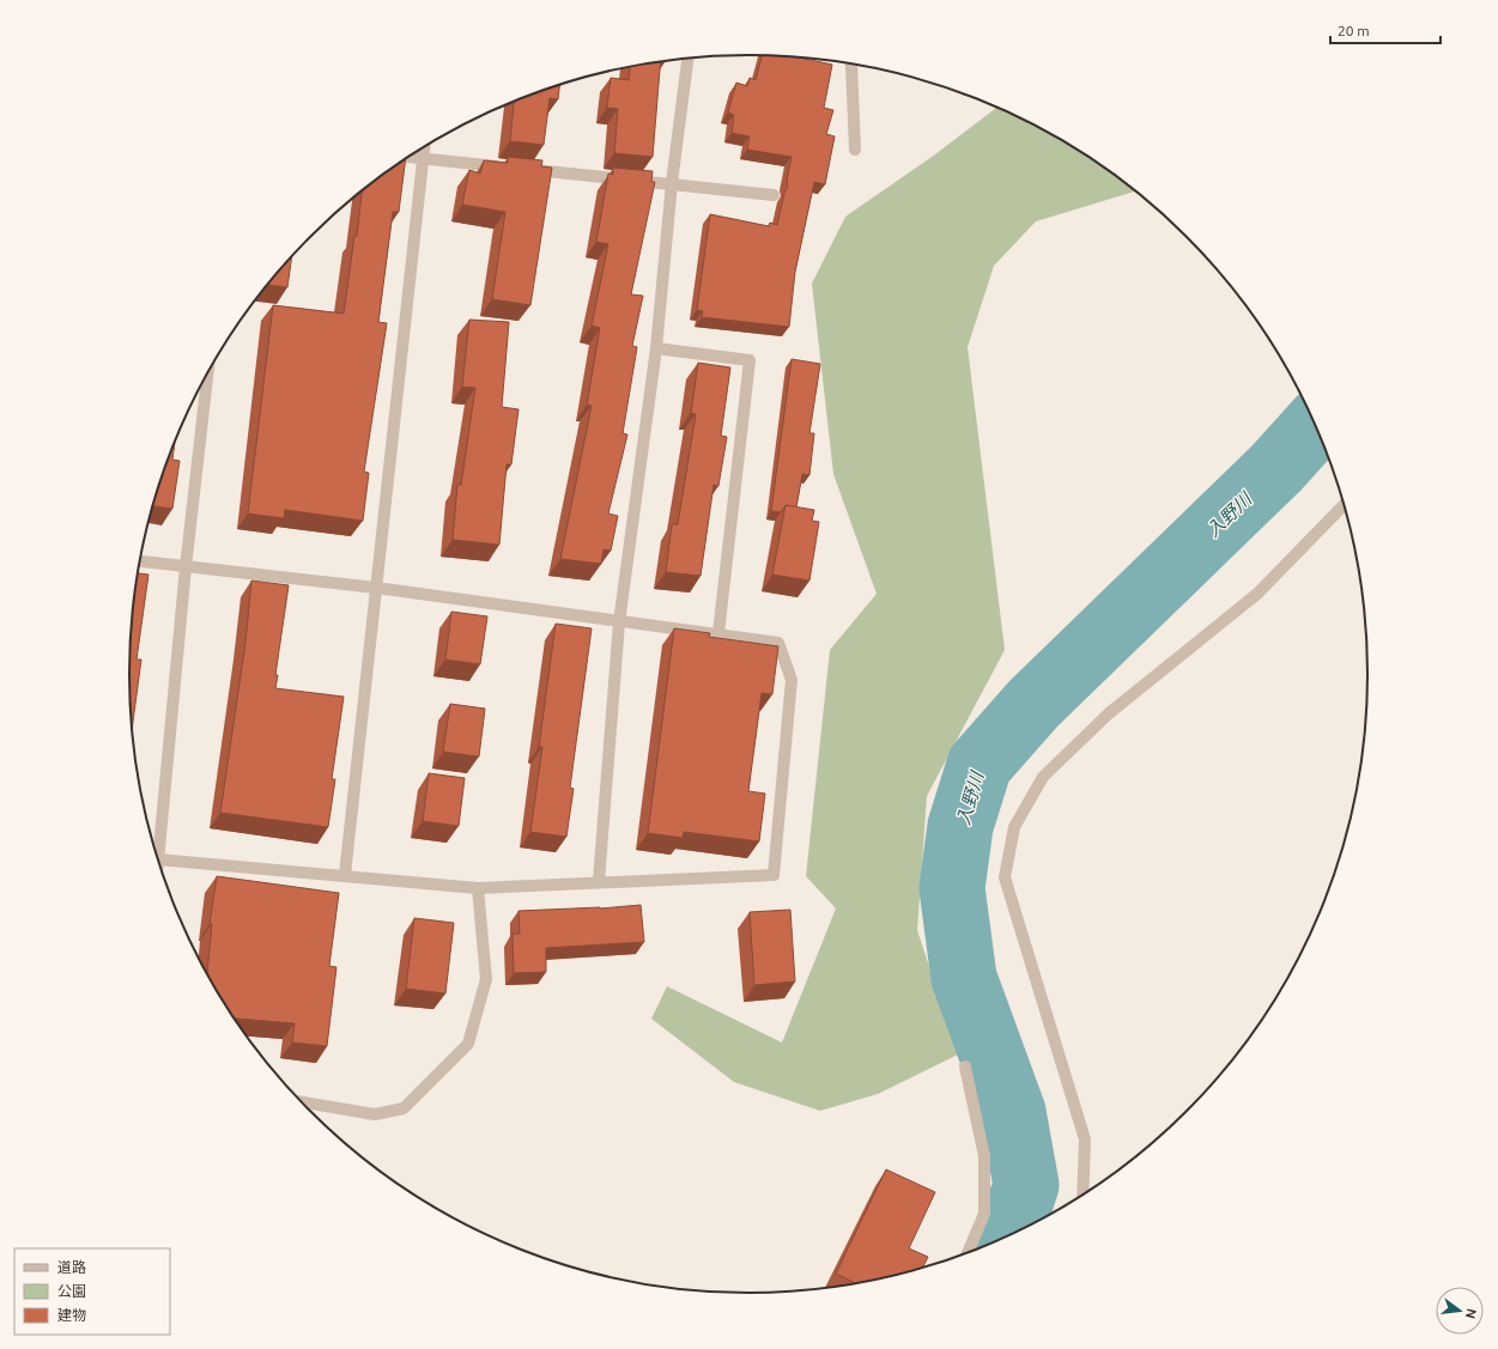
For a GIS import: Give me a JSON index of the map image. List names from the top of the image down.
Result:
{
  "water": ["入野川"],
  "legend": ["道路", "公園", "建物"],
  "scale_bar": "20 m",
  "north": "right"
}
